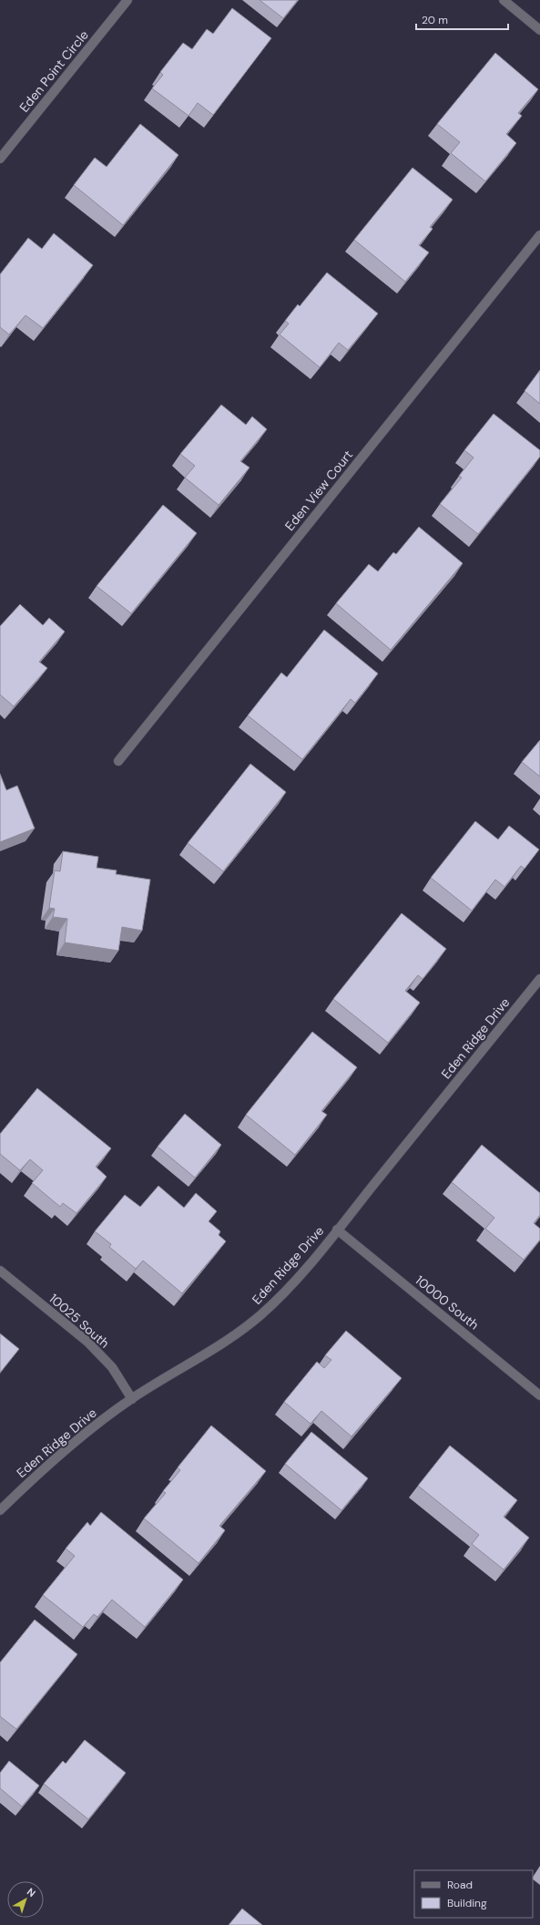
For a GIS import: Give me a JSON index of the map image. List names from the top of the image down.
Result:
{
  "streets": {
    "street": [
      "Eden Point Circle",
      "Eden View Court",
      "Eden Ridge Drive",
      "10000 South",
      "10025 South"
    ]
  },
  "crossings": [
    ["Eden Ridge Drive", "10000 South"],
    ["Eden Ridge Drive", "10025 South"]
  ],
  "legend": ["Road", "Building"],
  "scale_bar": "20 m",
  "north": "top right"
}
